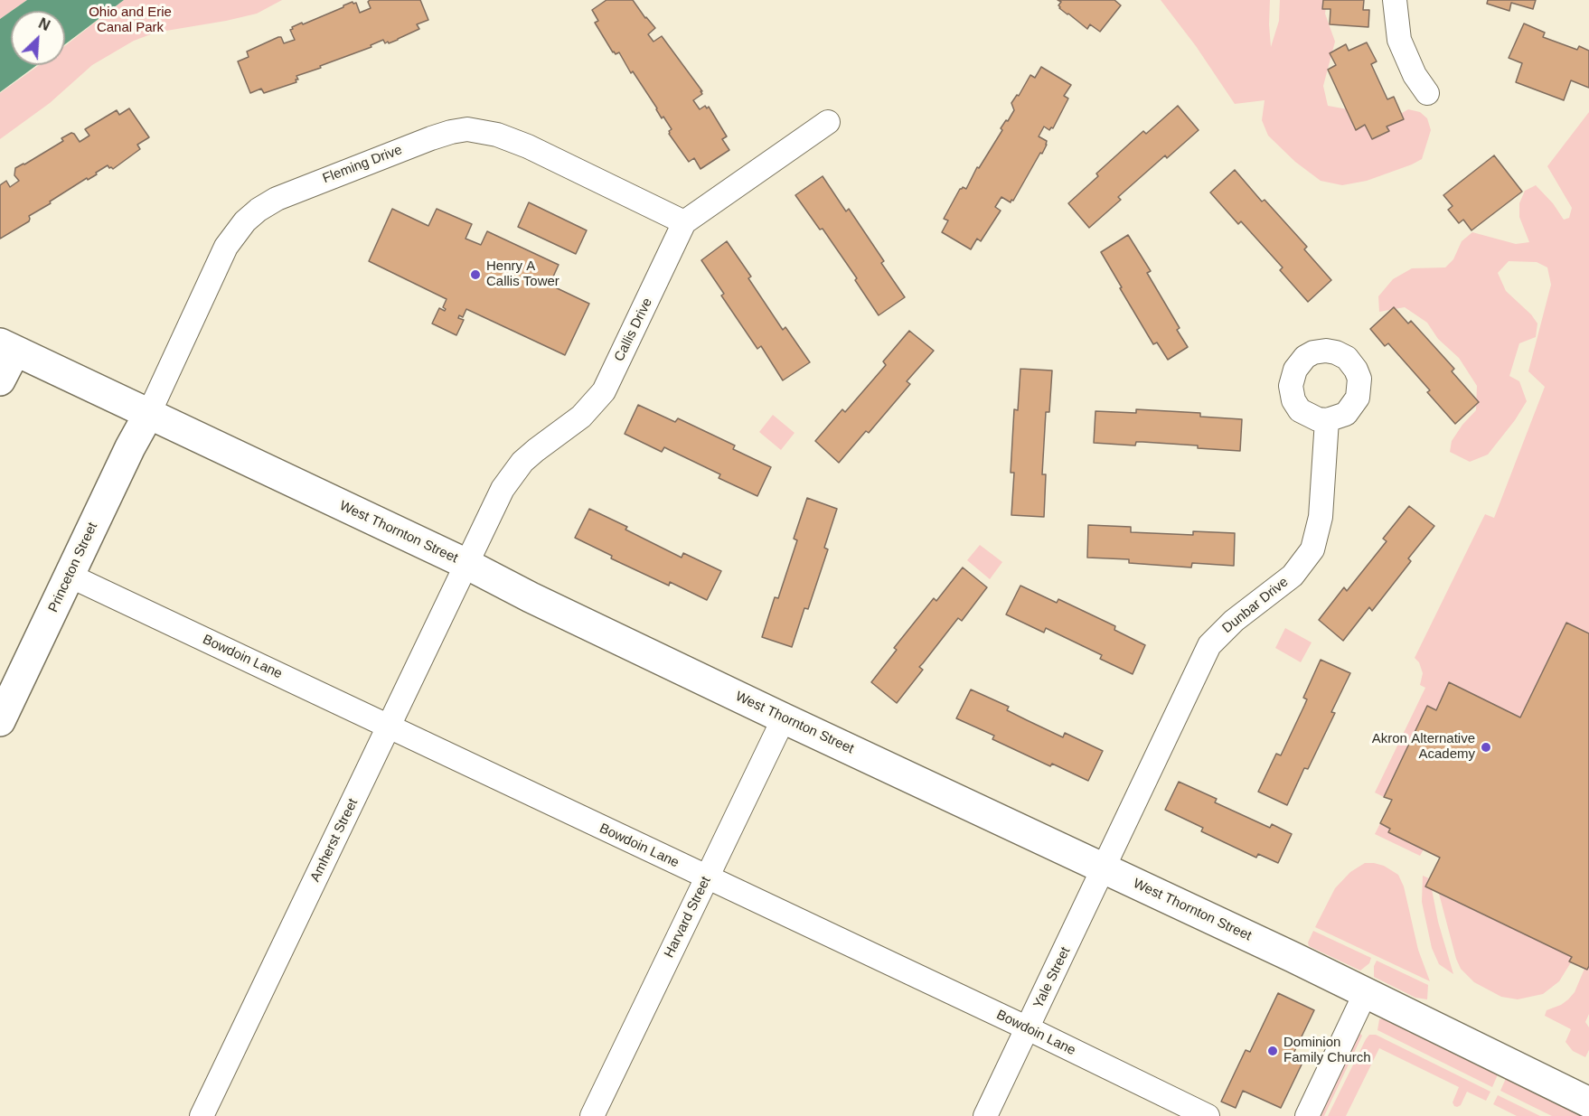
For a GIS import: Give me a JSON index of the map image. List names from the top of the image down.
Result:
{
  "streets": {
    "main road": ["West Thornton Street", "Princeton Street"],
    "street": [
      "Fleming Drive",
      "Callis Drive",
      "Dunbar Drive",
      "Bowdoin Lane",
      "Amherst Street",
      "Harvard Street",
      "Yale Street"
    ]
  },
  "crossings": [
    ["Fleming Drive", "Callis Drive"],
    ["Fleming Drive", "West Thornton Street"],
    ["Fleming Drive", "Princeton Street"],
    ["Callis Drive", "West Thornton Street"],
    ["Callis Drive", "Amherst Street"],
    ["West Thornton Street", "Princeton Street"],
    ["West Thornton Street", "Dunbar Drive"],
    ["West Thornton Street", "Amherst Street"],
    ["West Thornton Street", "Harvard Street"],
    ["West Thornton Street", "Yale Street"],
    ["Princeton Street", "Bowdoin Lane"],
    ["Dunbar Drive", "Yale Street"],
    ["Bowdoin Lane", "Amherst Street"],
    ["Bowdoin Lane", "Harvard Street"],
    ["Bowdoin Lane", "Yale Street"]
  ],
  "parks": ["Ohio and Erie Canal Park"],
  "places": ["Henry A Callis Tower", "Akron Alternative Academy", "Dominion Family Church"],
  "north": "top right"
}
